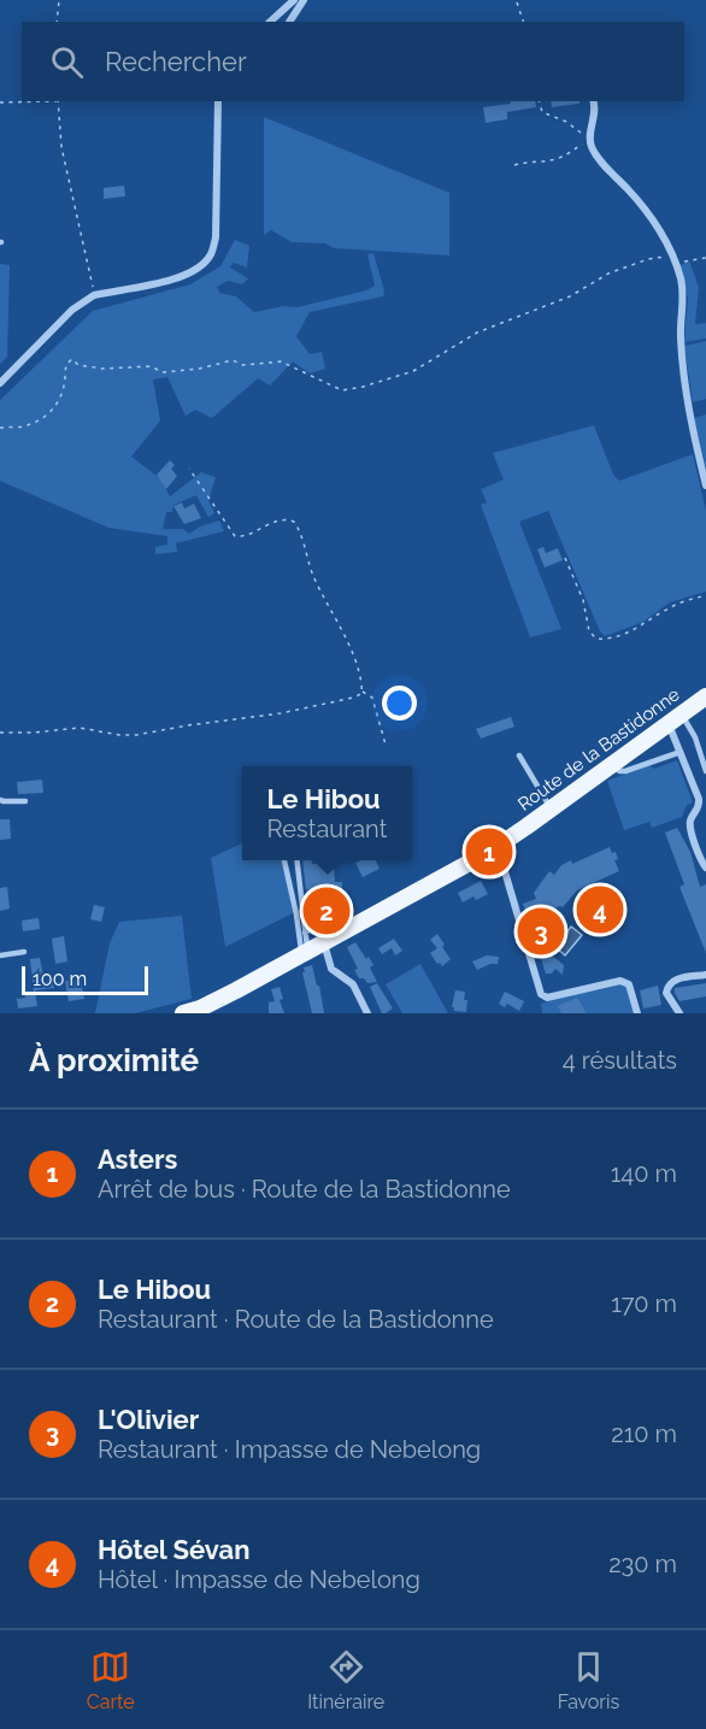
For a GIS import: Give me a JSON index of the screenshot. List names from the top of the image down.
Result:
{
  "streets": {
    "main road": ["Route de la Bastidonne"]
  },
  "scale_bar": "100 m",
  "page": {
    "search": "Rechercher",
    "popup": ["Le Hibou", "Restaurant"],
    "pins": [
      "1",
      "4",
      "2",
      "3"
    ],
    "scale": "100 m",
    "heading": ["À proximité", "4 résultats"],
    "list": [
      {
        "mark": "1",
        "name": "Asters",
        "note": "Arrêt de bus · Route de la Bastidonne",
        "value": "140 m"
      },
      {
        "mark": "2",
        "name": "Le Hibou",
        "note": "Restaurant · Route de la Bastidonne",
        "value": "170 m"
      },
      {
        "mark": "3",
        "name": "L'Olivier",
        "note": "Restaurant · Impasse de Nebelong",
        "value": "210 m"
      },
      {
        "mark": "4",
        "name": "Hôtel Sévan",
        "note": "Hôtel · Impasse de Nebelong",
        "value": "230 m"
      }
    ],
    "nav": ["Carte", "Itinéraire", "Favoris"]
  }
}
